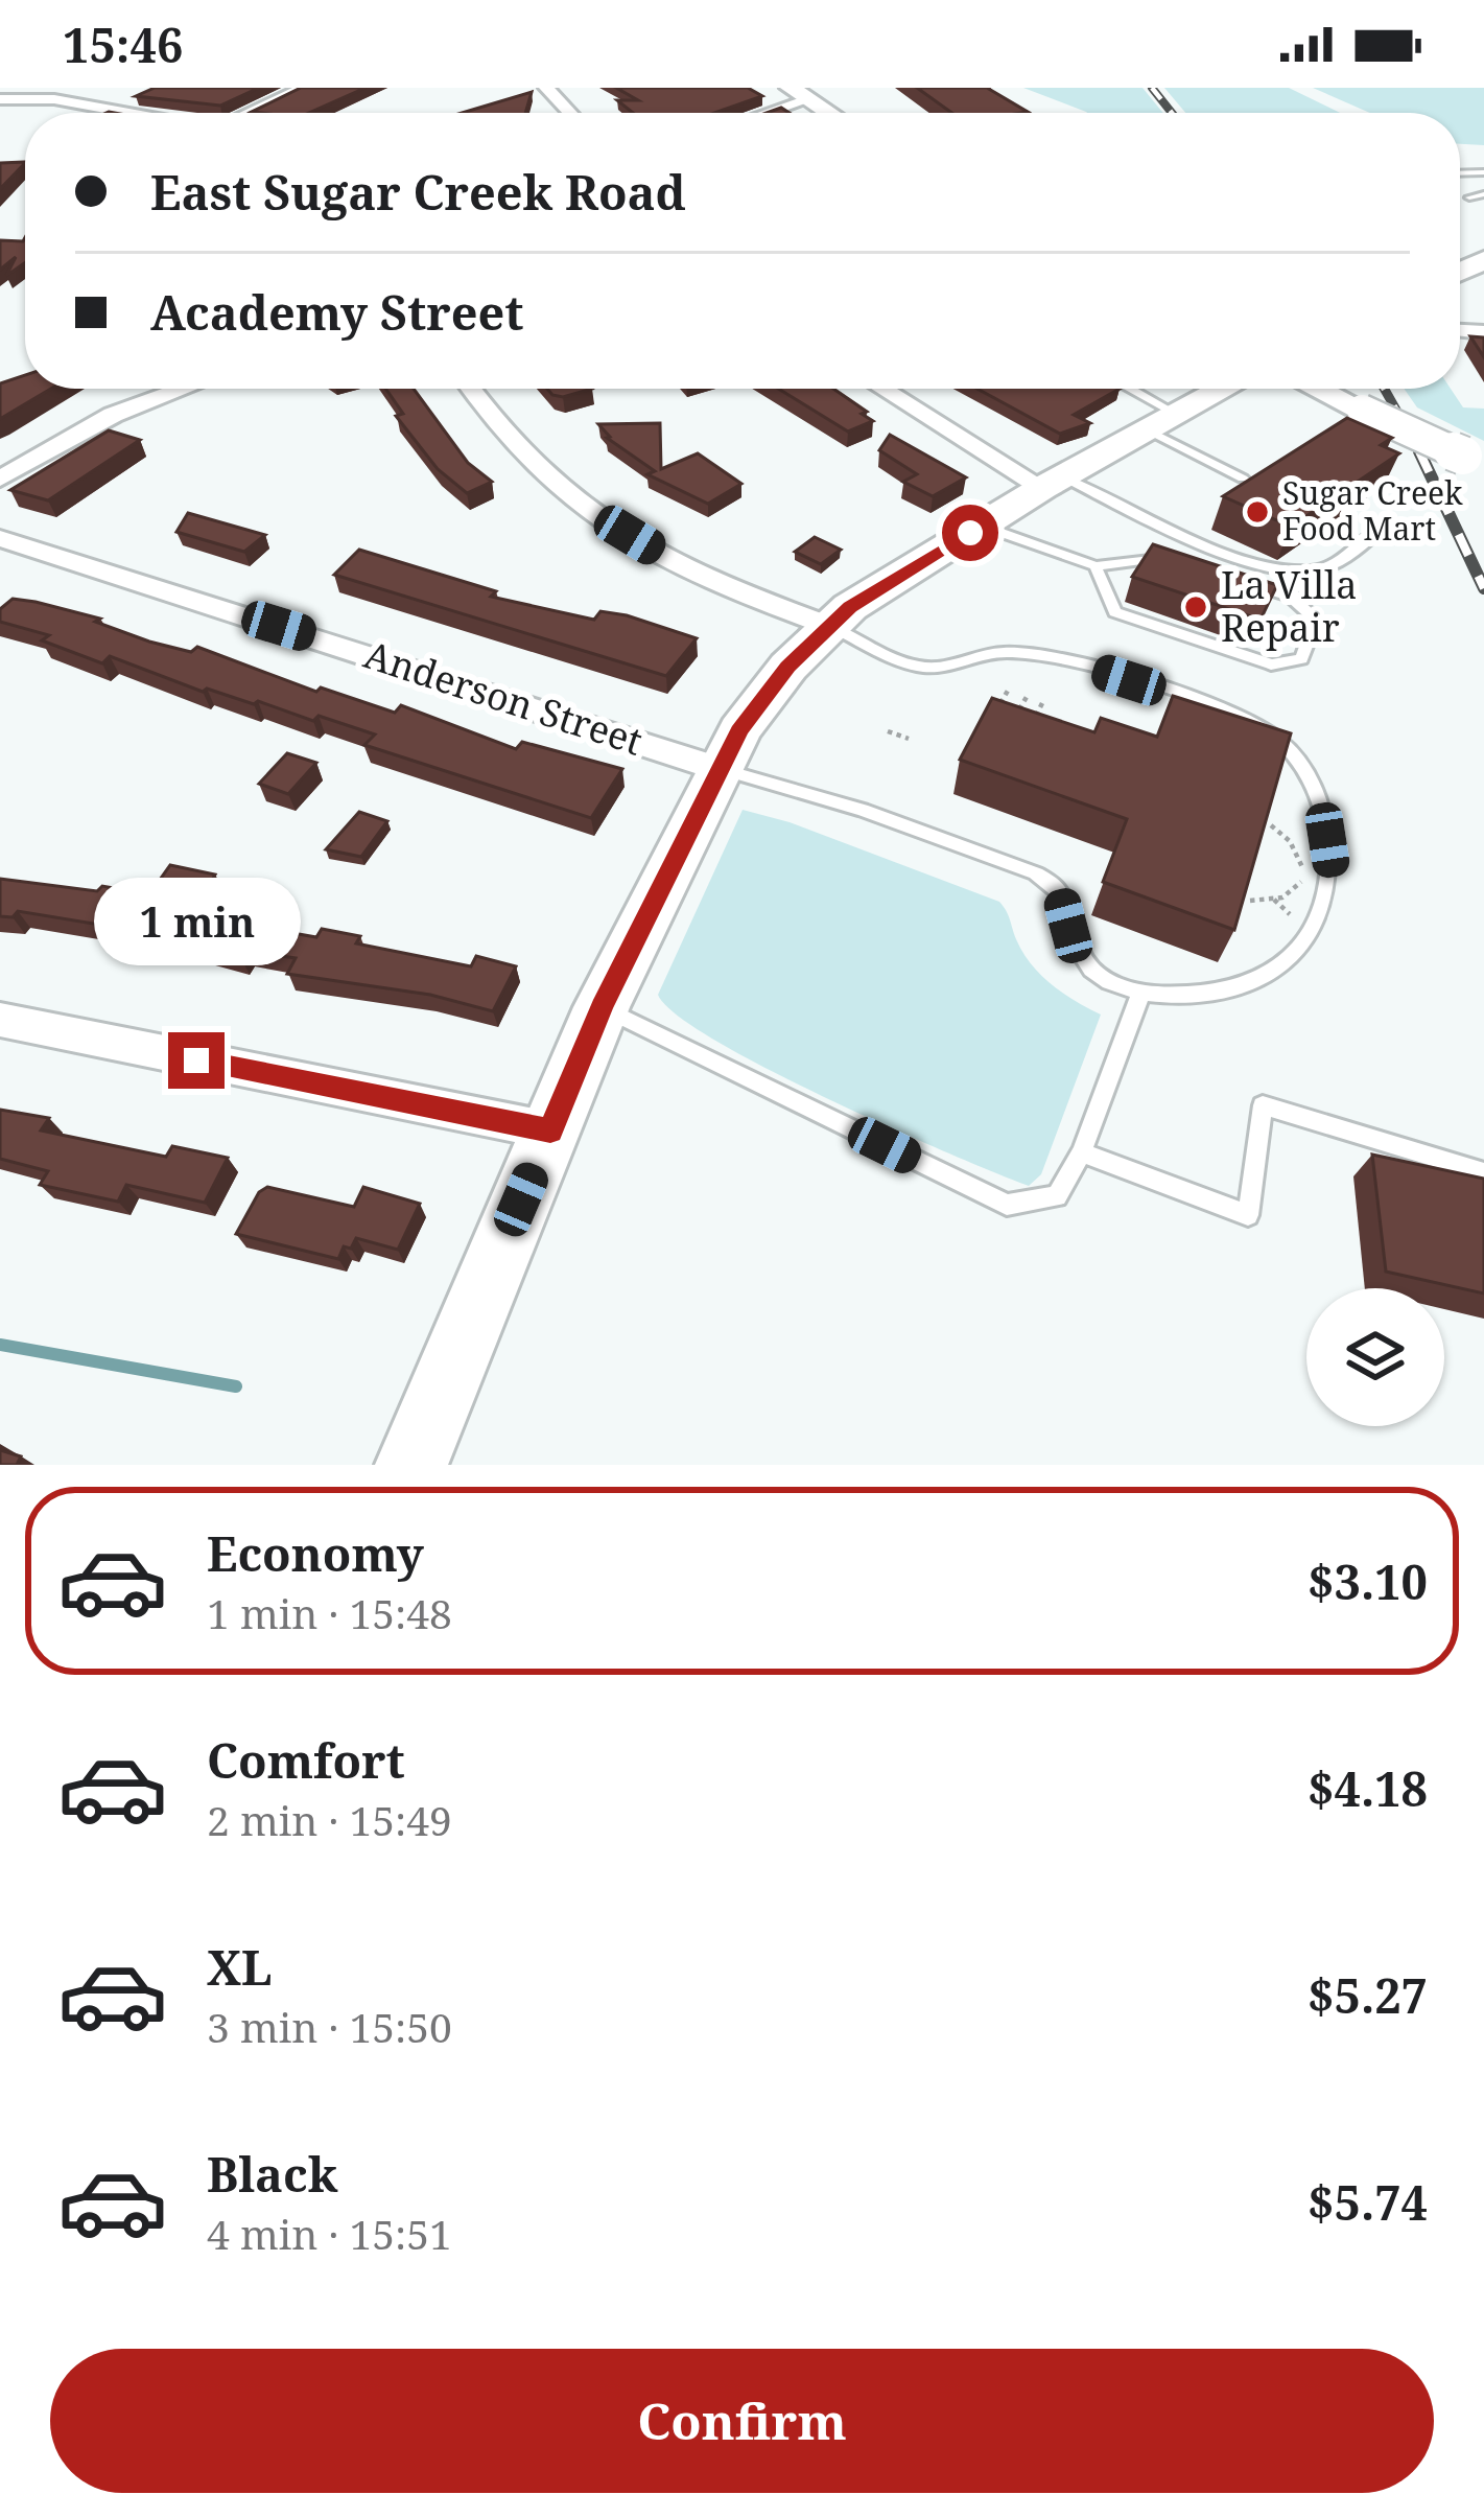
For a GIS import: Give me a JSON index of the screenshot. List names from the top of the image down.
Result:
{
  "streets": {
    "street": ["Anderson Street"]
  },
  "places": ["Sugar Creek Food Mart", "La Villa Repair"],
  "page": {
    "status": "15:46",
    "banner": ["East Sugar Creek Road", "Academy Street"],
    "bubble": "1 min",
    "list": [
      {
        "name": "Economy",
        "note": "1 min · 15:48",
        "value": "$3.10"
      },
      {
        "name": "Comfort",
        "note": "2 min · 15:49",
        "value": "$4.18"
      },
      {
        "name": "XL",
        "note": "3 min · 15:50",
        "value": "$5.27"
      },
      {
        "name": "Black",
        "note": "4 min · 15:51",
        "value": "$5.74"
      }
    ],
    "buttons": "Confirm"
  }
}
